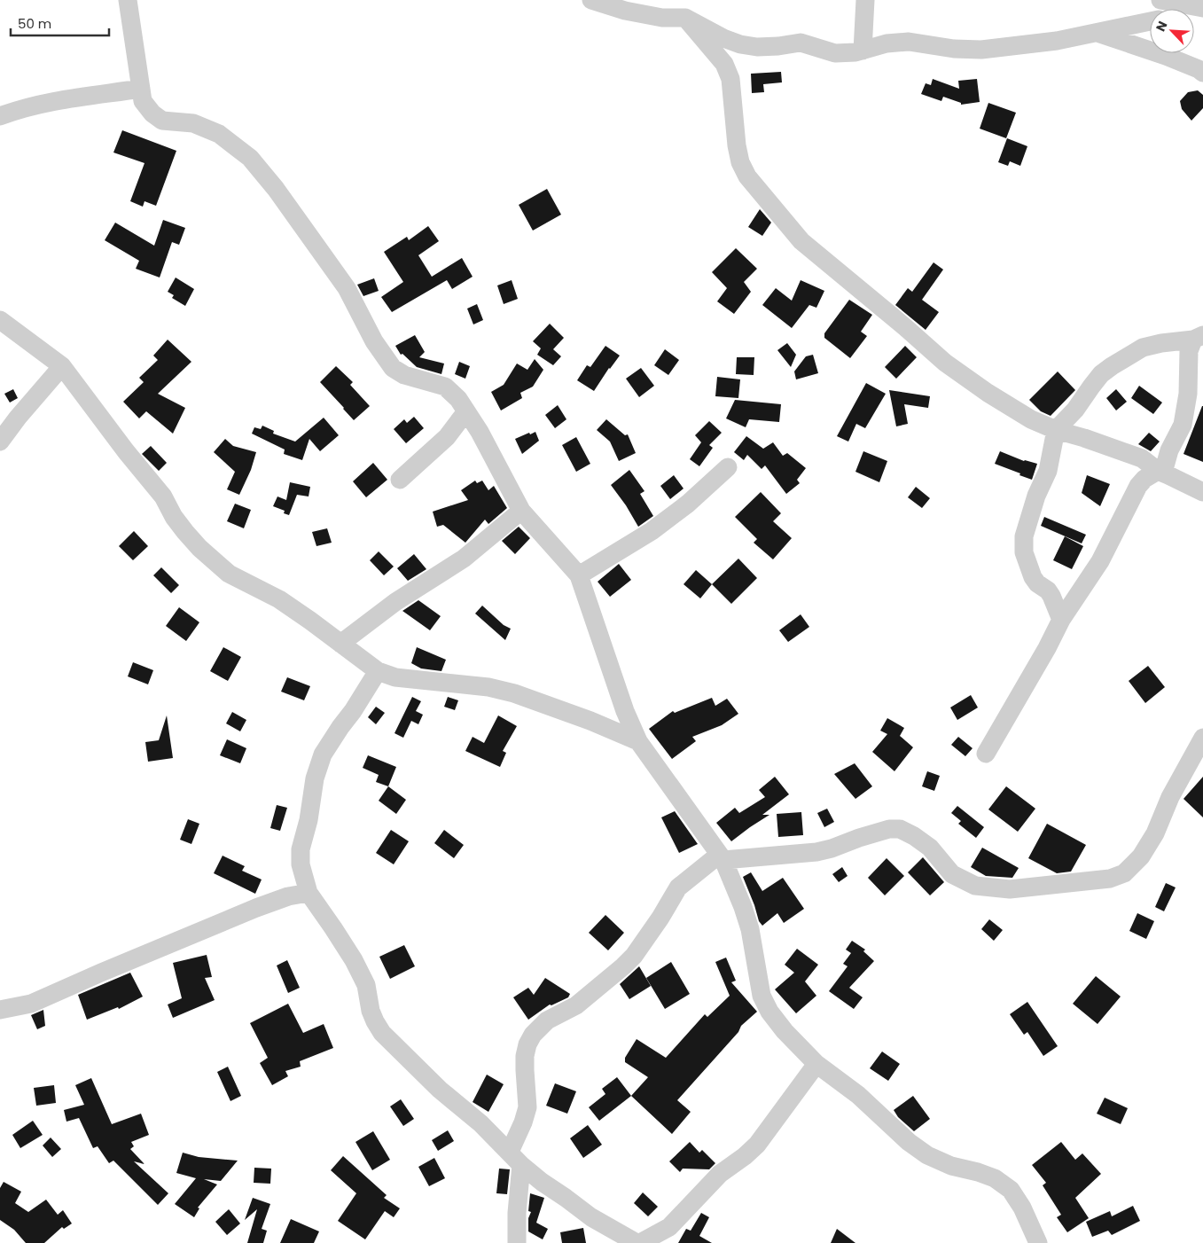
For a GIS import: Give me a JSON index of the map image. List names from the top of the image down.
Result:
{
  "scale_bar": "50 m",
  "north": "top left"
}
